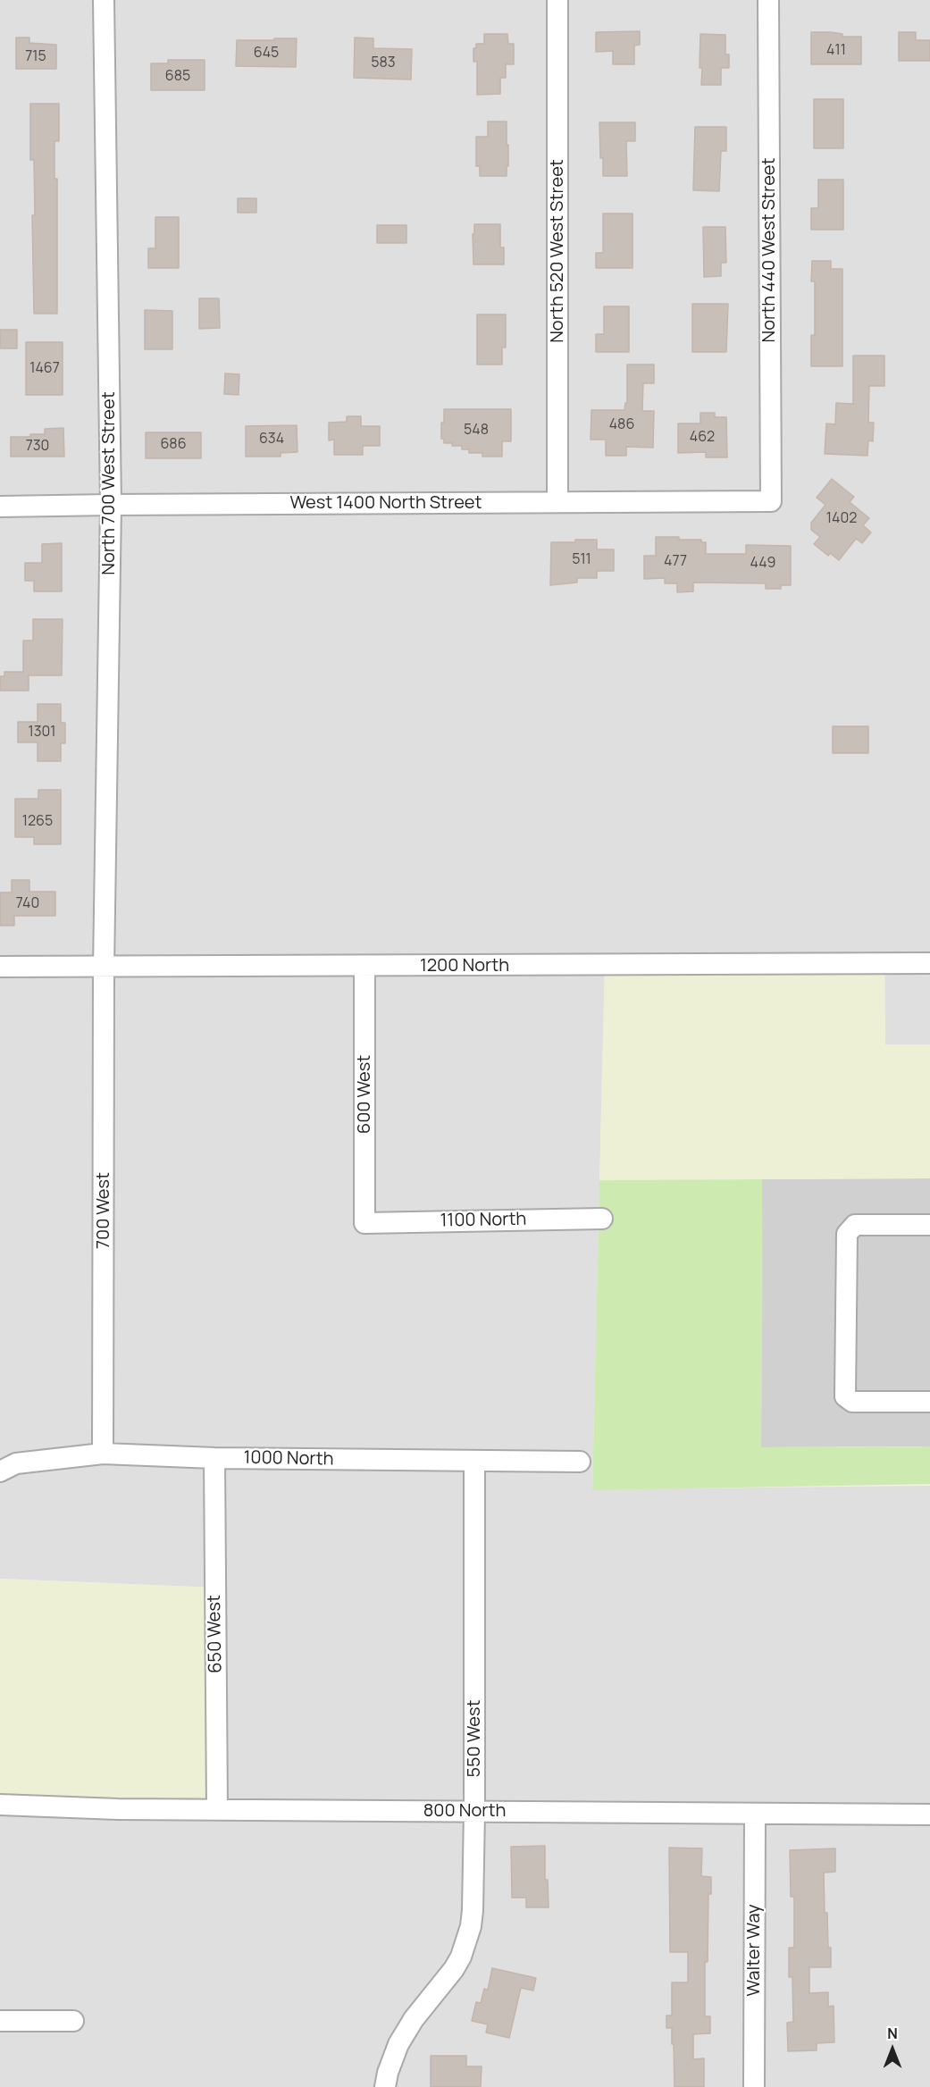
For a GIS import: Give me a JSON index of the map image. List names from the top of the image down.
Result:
{
  "streets": {
    "street": [
      "North 440 West Street",
      "North 520 West Street",
      "North 700 West Street",
      "West 1400 North Street",
      "1200 North",
      "600 West",
      "700 West",
      "1100 North",
      "1000 North",
      "650 West",
      "550 West",
      "800 North",
      "Walter Way"
    ]
  },
  "crossings": [
    ["North 440 West Street", "West 1400 North Street"],
    ["North 520 West Street", "West 1400 North Street"],
    ["North 700 West Street", "West 1400 North Street"],
    ["North 700 West Street", "1200 North"],
    ["North 700 West Street", "700 West"],
    ["1200 North", "600 West"],
    ["1200 North", "700 West"],
    ["600 West", "1100 North"],
    ["700 West", "1000 North"],
    ["1000 North", "650 West"],
    ["1000 North", "550 West"],
    ["650 West", "800 North"],
    ["550 West", "800 North"],
    ["800 North", "Walter Way"]
  ],
  "house_numbers": [
    "411",
    "645",
    "715",
    "583",
    "685",
    "1467",
    "486",
    "548",
    "462",
    "634",
    "686",
    "730",
    "1402",
    "511",
    "477",
    "449",
    "1301",
    "1265",
    "740"
  ],
  "north": "top"
}
